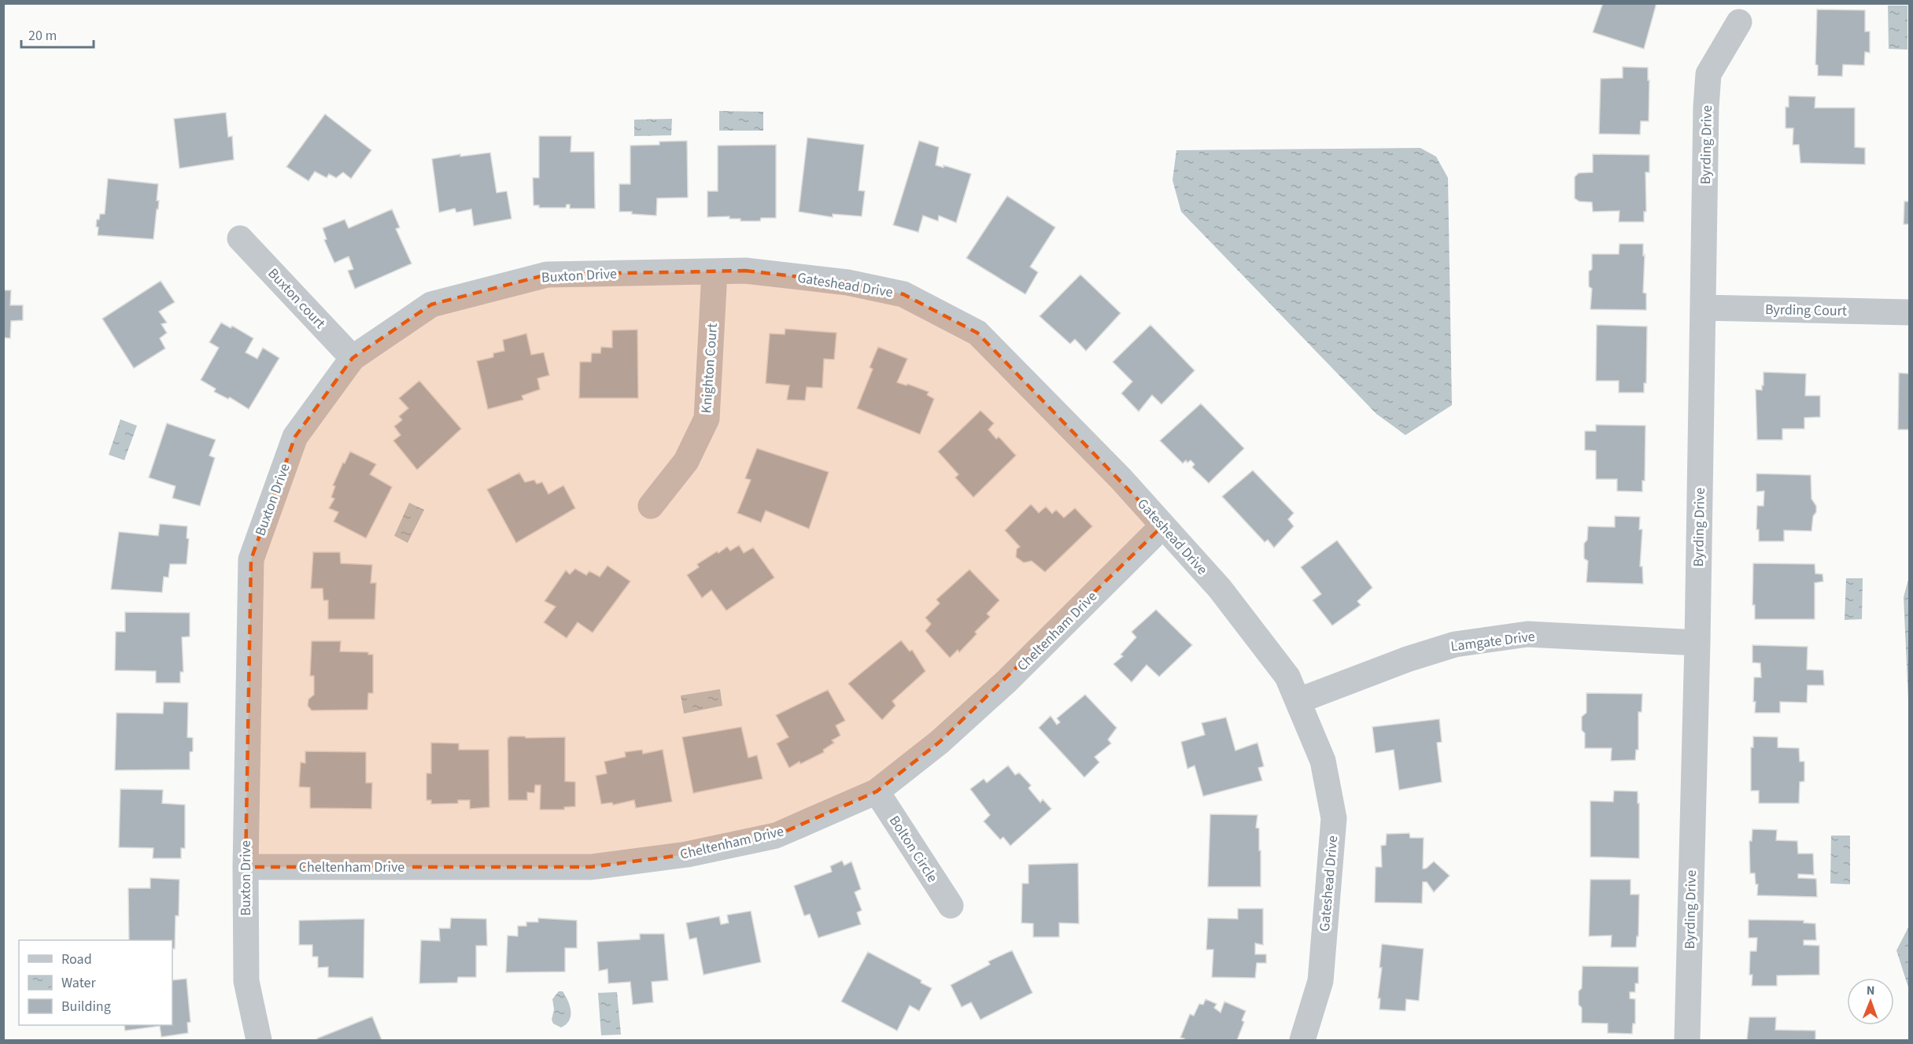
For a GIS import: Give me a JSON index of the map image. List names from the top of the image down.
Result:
{
  "streets": {
    "street": [
      "Byrding Drive",
      "Buxton Drive",
      "Gateshead Drive",
      "Buxton court",
      "Byrding Court",
      "Knighton Court",
      "Cheltenham Drive",
      "Lamgate Drive",
      "Bolton Circle"
    ]
  },
  "crossings": [
    ["Byrding Drive", "Byrding Court"],
    ["Byrding Drive", "Lamgate Drive"],
    ["Buxton Drive", "Gateshead Drive"],
    ["Buxton Drive", "Buxton court"],
    ["Buxton Drive", "Knighton Court"],
    ["Buxton Drive", "Cheltenham Drive"],
    ["Gateshead Drive", "Knighton Court"],
    ["Gateshead Drive", "Cheltenham Drive"],
    ["Gateshead Drive", "Lamgate Drive"],
    ["Cheltenham Drive", "Bolton Circle"]
  ],
  "legend": ["Road", "Water", "Building"],
  "scale_bar": "20 m",
  "north": "top"
}
